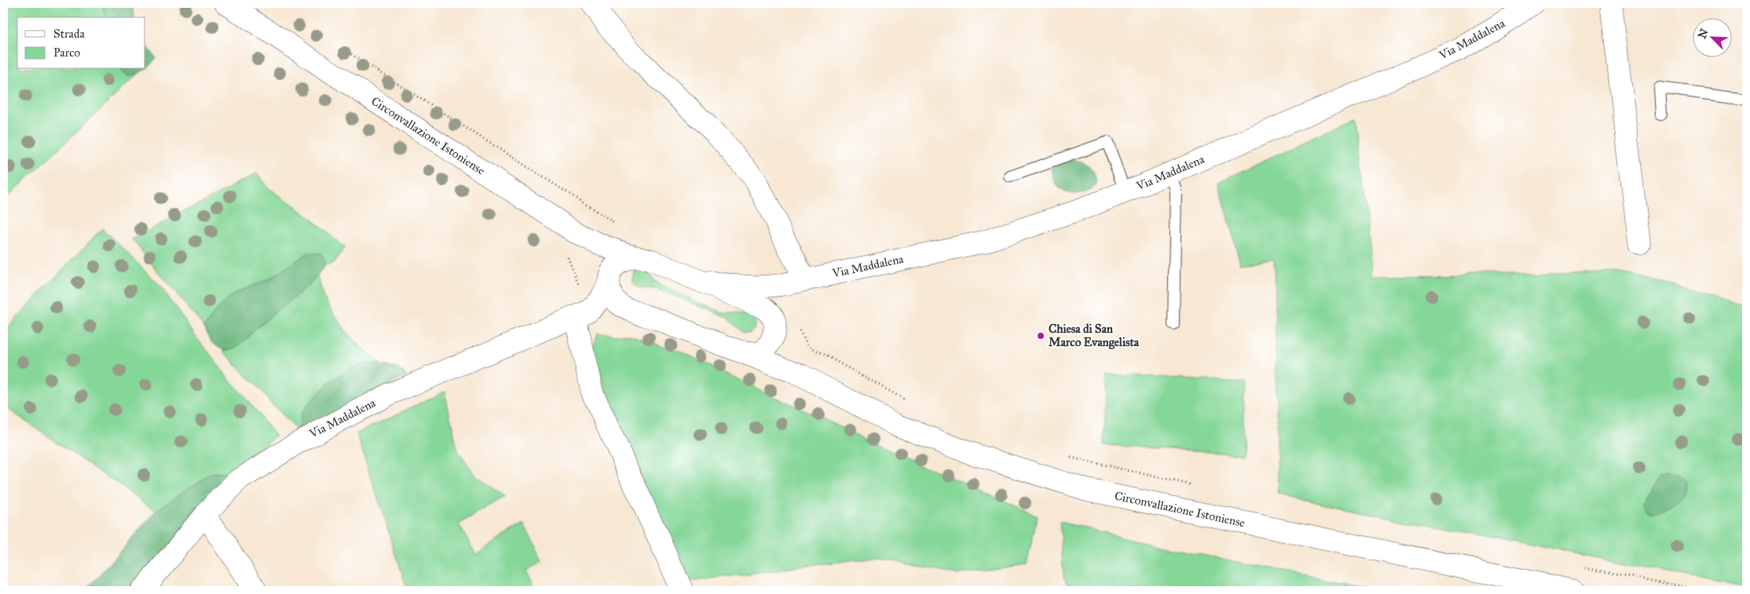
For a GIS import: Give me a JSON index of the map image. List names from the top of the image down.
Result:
{
  "streets": {
    "street": ["Via Maddalena", "Circonvallazione Istoniense"]
  },
  "crossings": [
    ["Via Maddalena", "Circonvallazione Istoniense"]
  ],
  "places": ["Chiesa di San Marco Evangelista"],
  "legend": ["Strada", "Parco"],
  "north": "top left"
}
